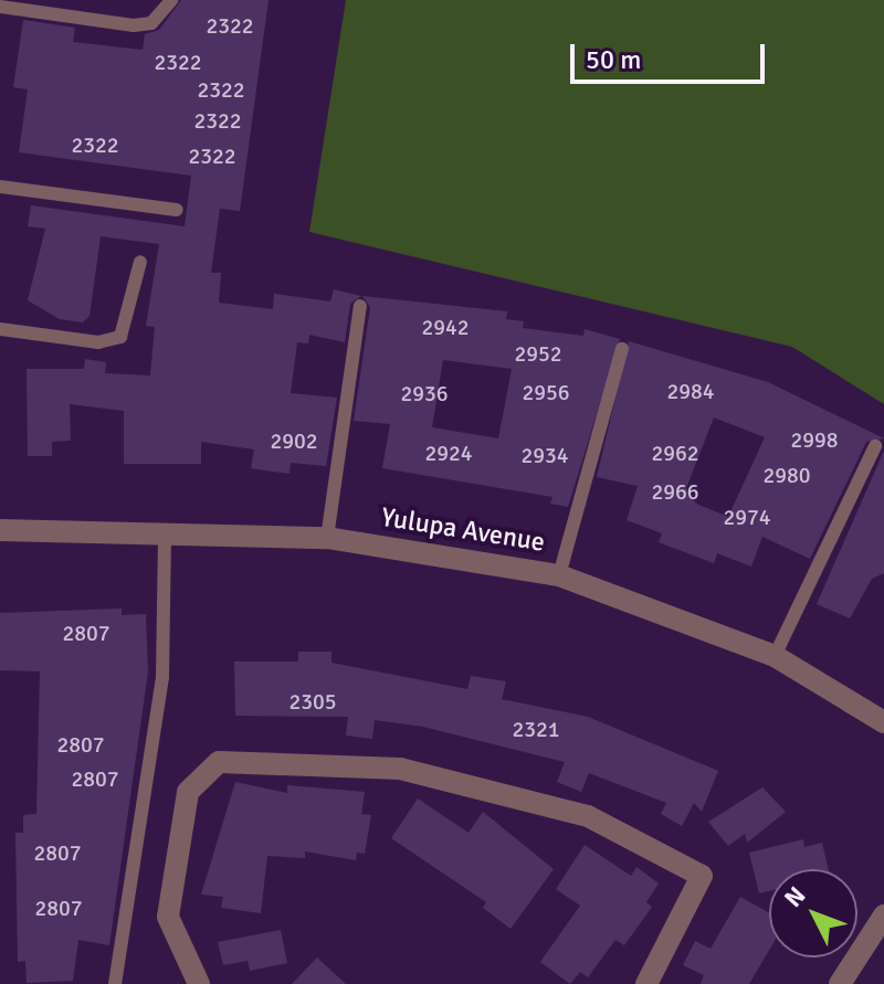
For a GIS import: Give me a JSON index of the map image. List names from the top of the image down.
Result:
{
  "streets": {
    "street": ["Yulupa Avenue"]
  },
  "house_numbers": [
    "2322",
    "2322",
    "2322",
    "2322",
    "2322",
    "2322",
    "2942",
    "2952",
    "2984",
    "2956",
    "2936",
    "2998",
    "2902",
    "2924",
    "2962",
    "2934",
    "2980",
    "2966",
    "2974",
    "2807",
    "2305",
    "2321",
    "2807",
    "2807",
    "2807",
    "2807"
  ],
  "scale_bar": "50 m",
  "north": "top left"
}
